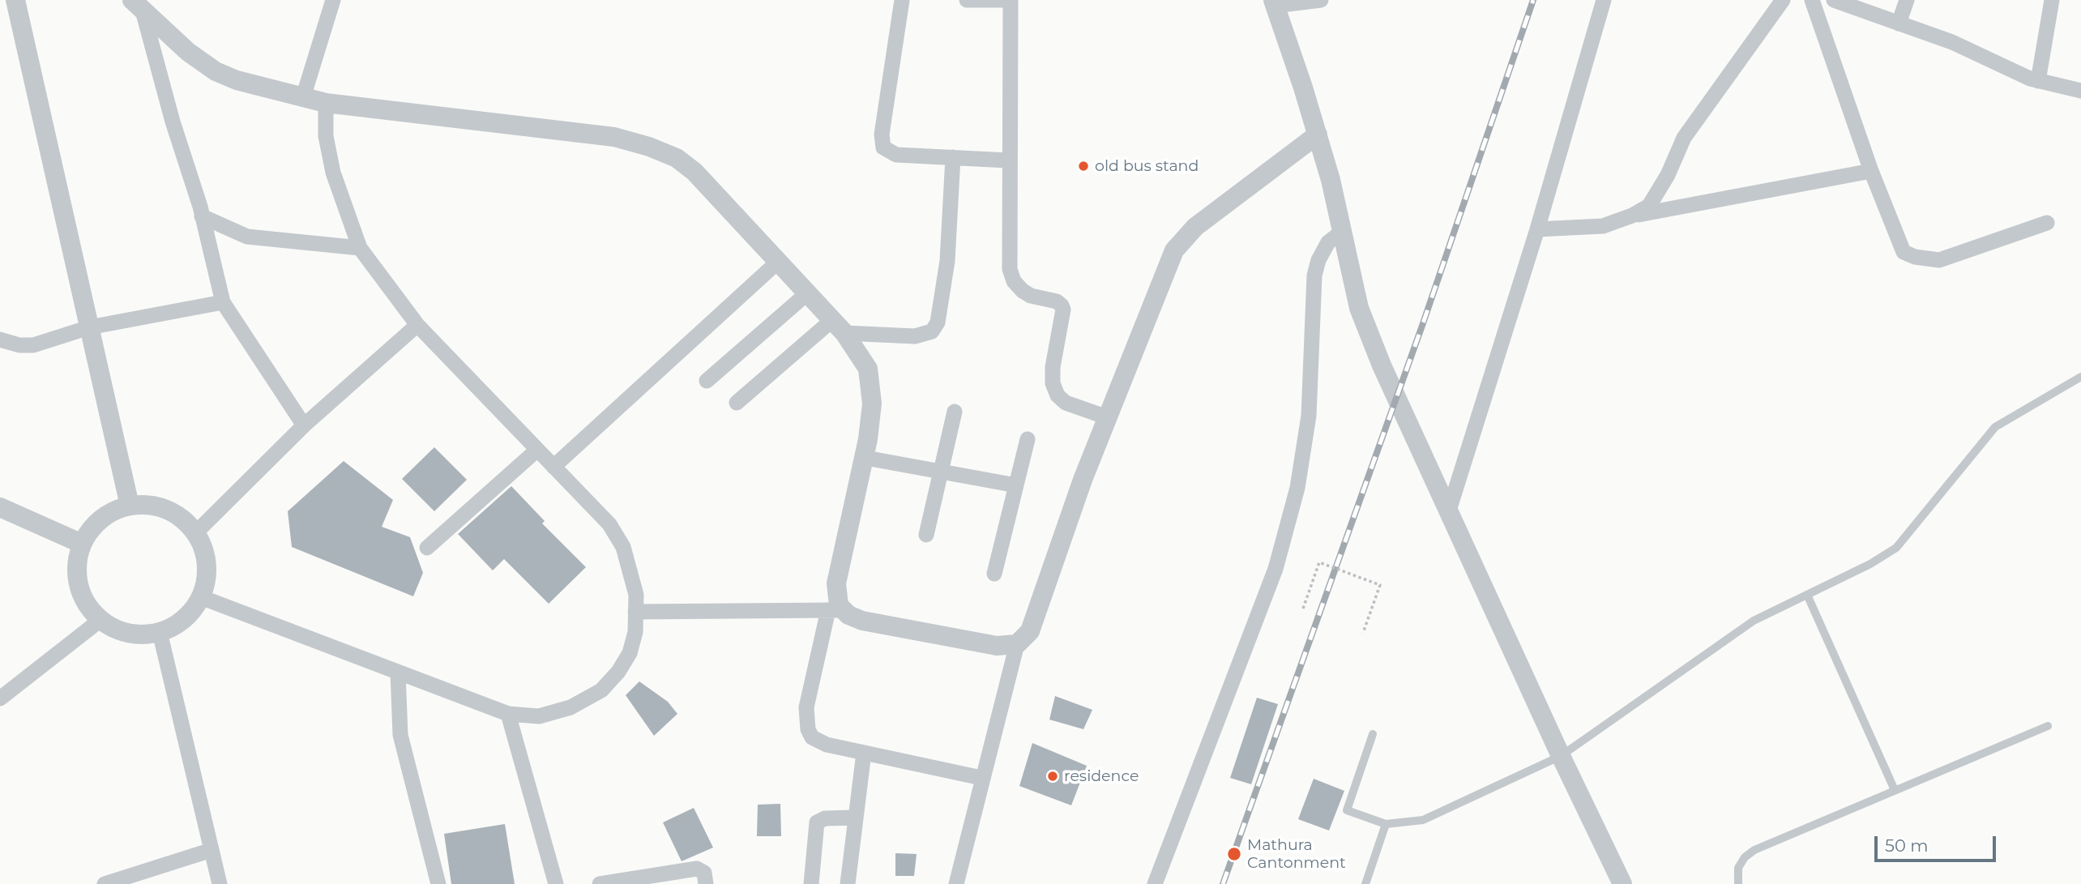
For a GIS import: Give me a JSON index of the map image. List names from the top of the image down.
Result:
{
  "places": ["old bus stand", "residence", "Mathura Cantonment"],
  "scale_bar": "50 m"
}
